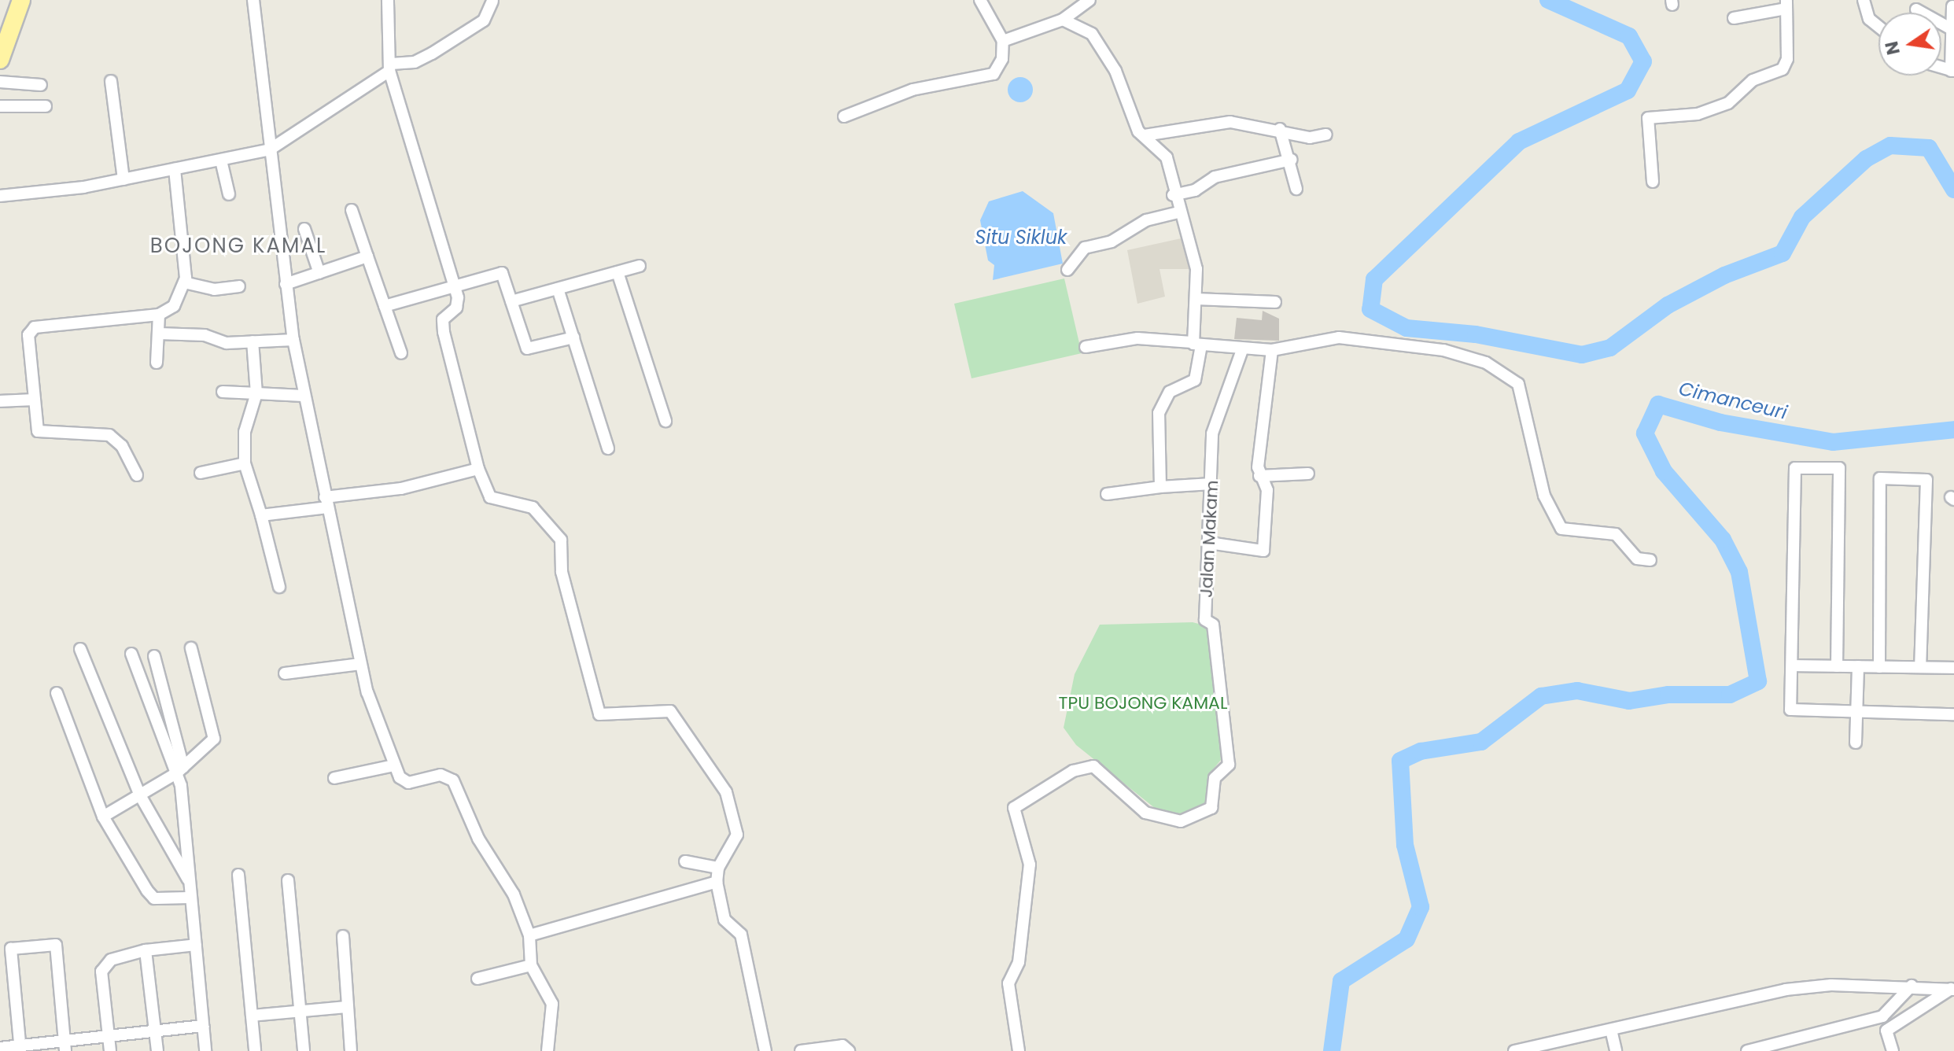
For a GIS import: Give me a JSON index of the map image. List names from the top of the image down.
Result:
{
  "streets": {
    "street": ["Jalan Makam"]
  },
  "districts": ["BOJONG KAMAL"],
  "water": ["Situ Sikluk", "Cimanceuri"],
  "parks": ["TPU BOJONG KAMAL"],
  "north": "left"
}
